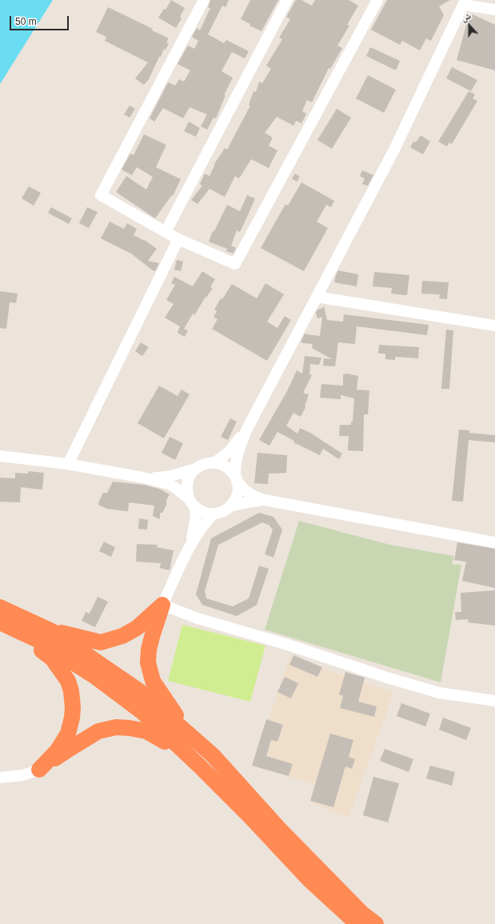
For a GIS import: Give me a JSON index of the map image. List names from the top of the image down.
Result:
{
  "scale_bar": "50 m",
  "north": "top"
}
